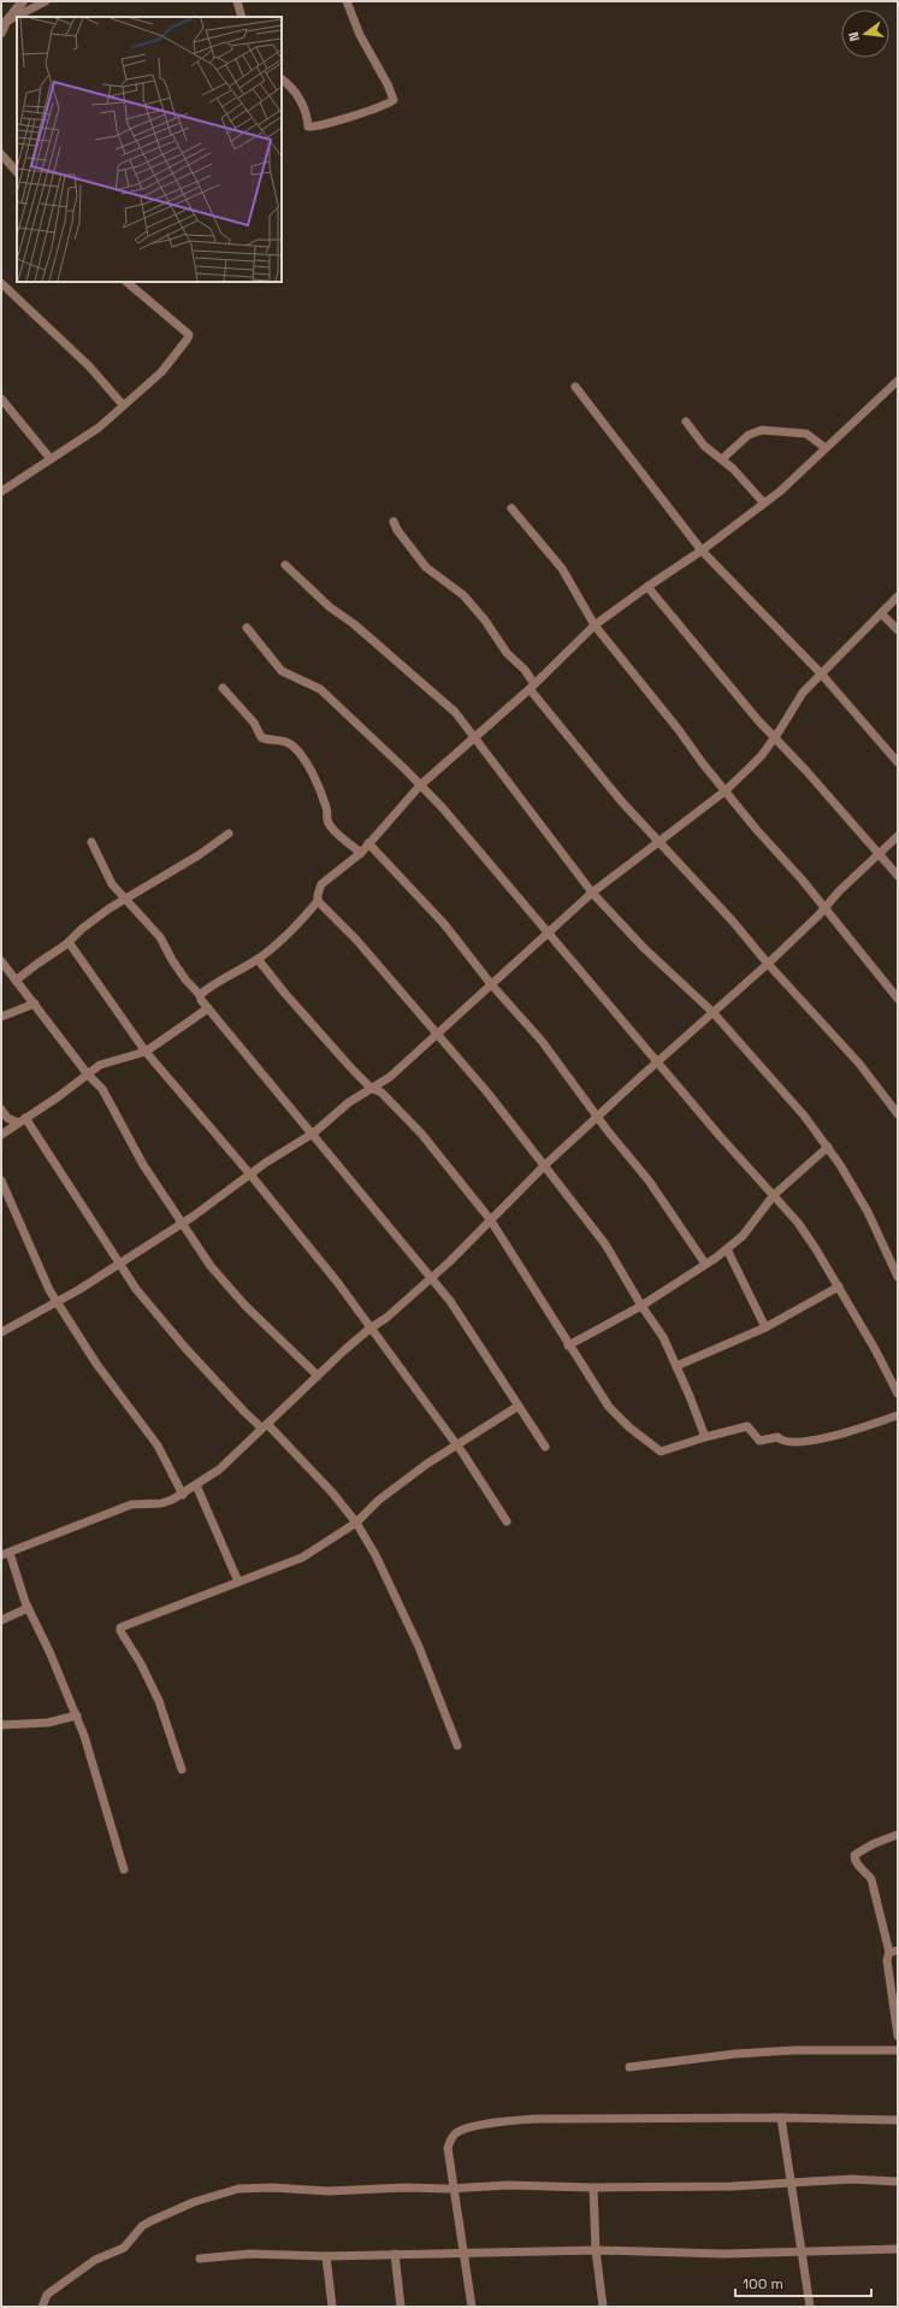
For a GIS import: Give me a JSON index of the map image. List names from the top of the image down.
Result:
{
  "scale_bar": "100 m",
  "north": "left"
}
